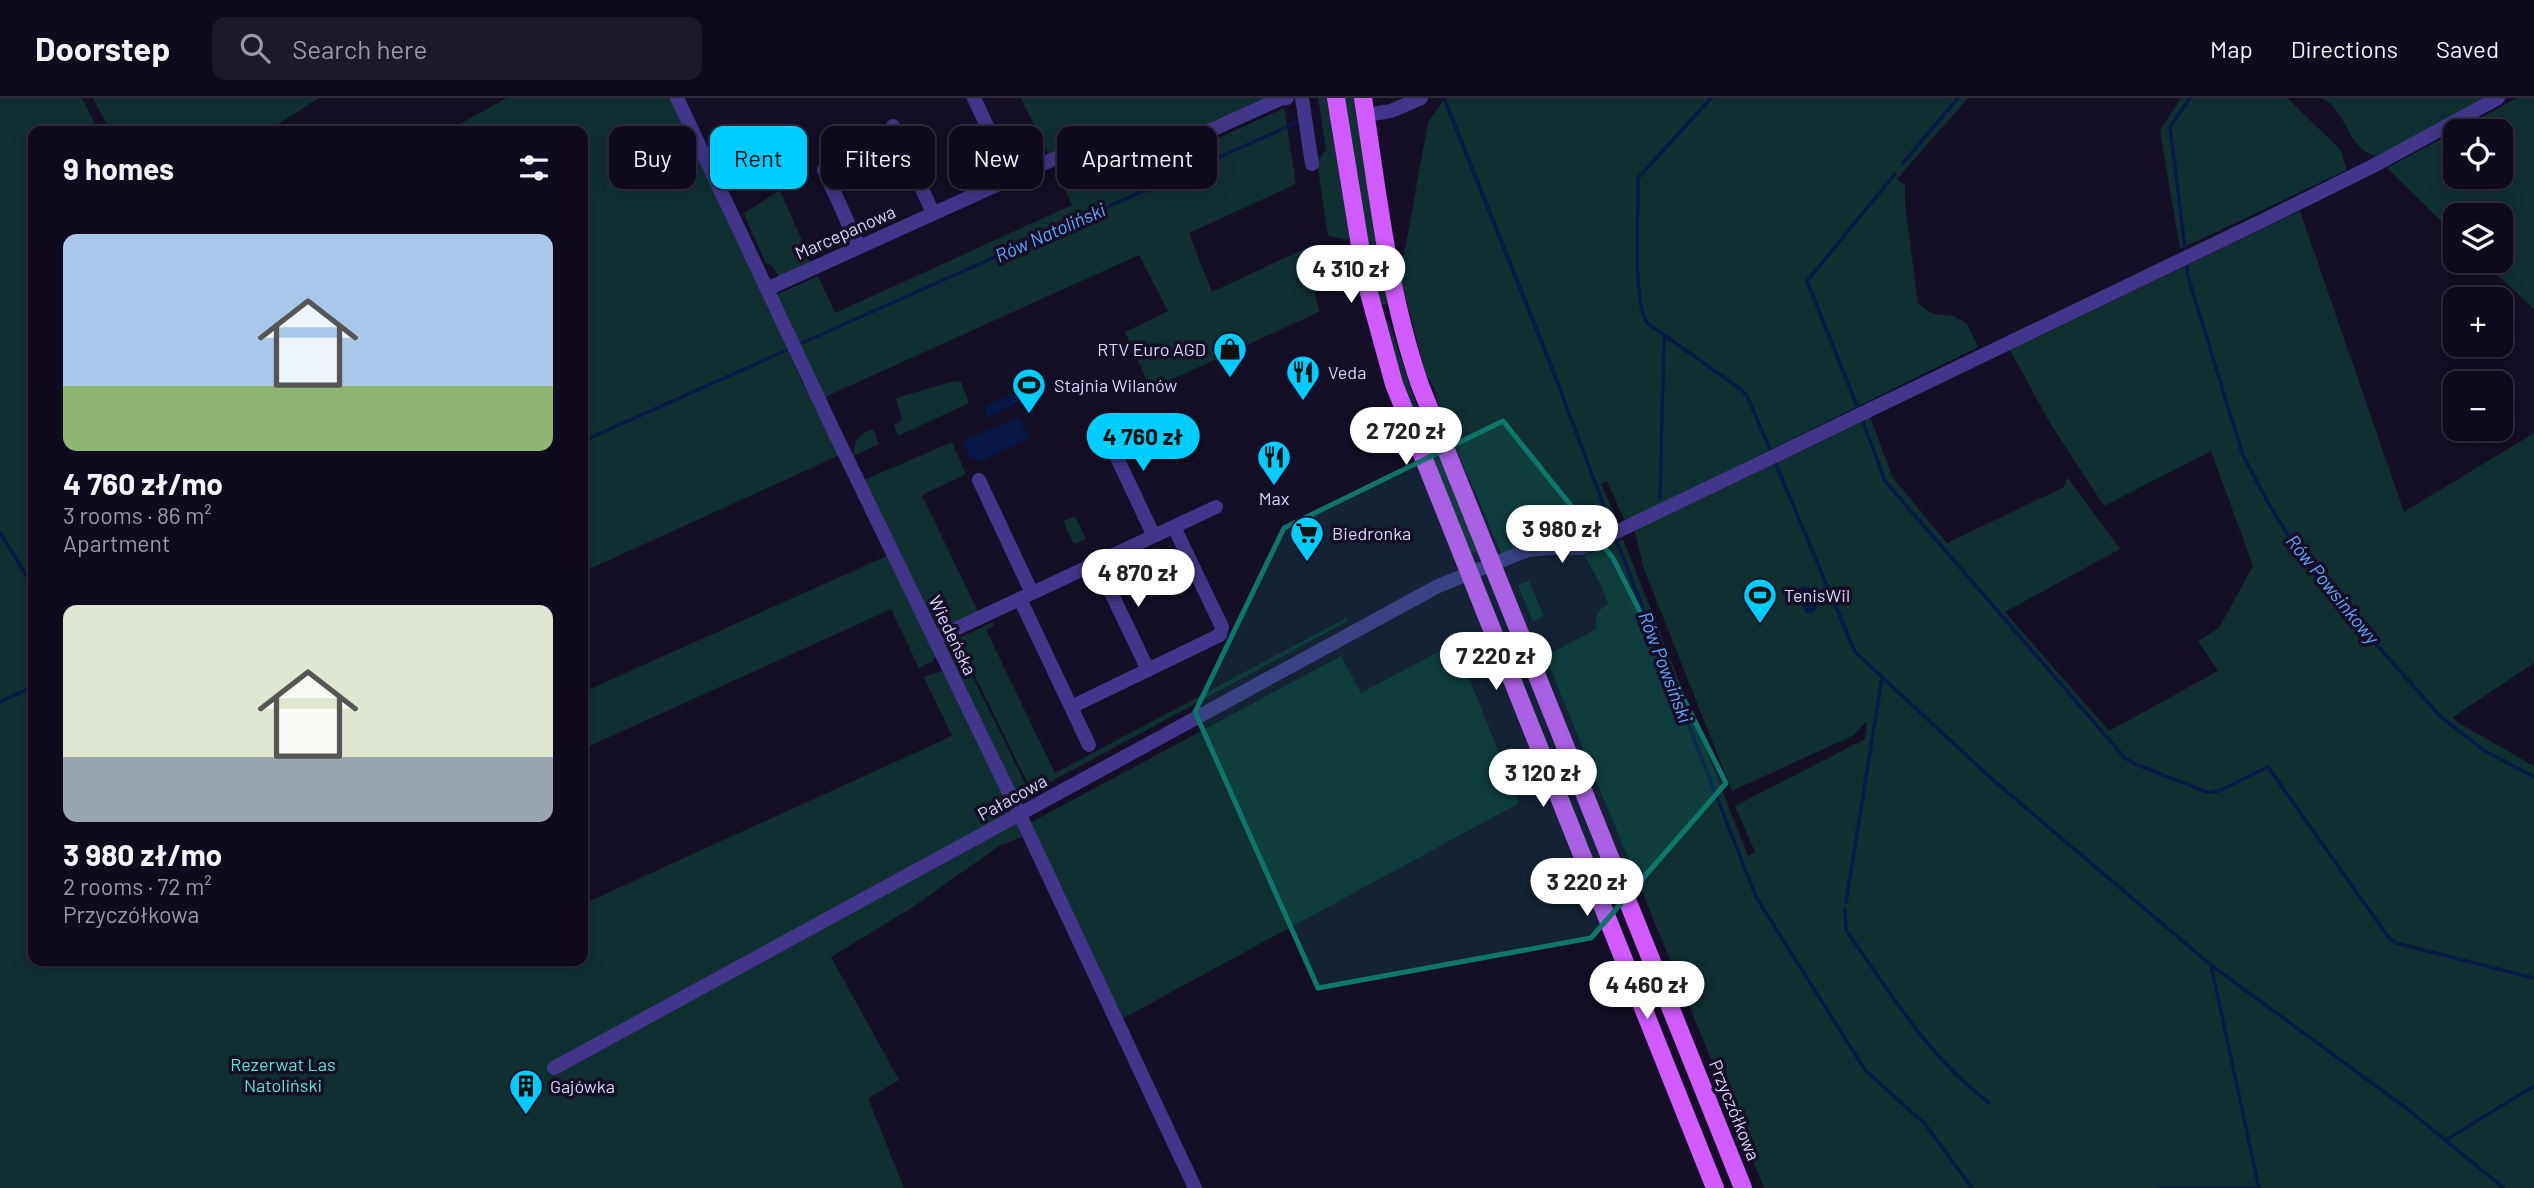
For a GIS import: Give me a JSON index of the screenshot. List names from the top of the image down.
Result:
{
  "streets": {
    "main road": ["Przyczółkowa"],
    "street": ["Marcepanowa", "Wiedeńska", "Pałacowa"]
  },
  "crossings": [
    ["Marcepanowa", "Wiedeńska"],
    ["Wiedeńska", "Pałacowa"],
    ["Pałacowa", "Przyczółkowa"]
  ],
  "water": ["Rów Natoliński", "Rów Powsinkowy", "Rów Powsiński"],
  "parks": ["Rezerwat Las Natoliński"],
  "places": {
    "shop": ["RTV Euro AGD"],
    "restaurant": ["Veda", "Max"],
    "sports": ["Stajnia Wilanów", "TenisWil"],
    "supermarket": ["Biedronka"],
    "building": ["Gajówka"]
  },
  "page": {
    "header": "Doorstep",
    "search": "Search here",
    "nav": ["Map", "Directions", "Saved"],
    "map_buttons": ["+", "−"],
    "chip": [
      "Buy",
      "Rent",
      "Filters",
      "New",
      "Apartment"
    ],
    "heading": "9 homes",
    "list": [
      {
        "name": "4 760 zł/mo",
        "note": "3 rooms · 86 m² · Apartment"
      },
      {
        "name": "3 980 zł/mo",
        "note": "2 rooms · 72 m² · Przyczółkowa"
      }
    ],
    "price": [
      "4 310 zł",
      "2 720 zł",
      "4 760 zł",
      "3 980 zł",
      "4 870 zł",
      "7 220 zł",
      "3 120 zł",
      "3 220 zł",
      "4 460 zł"
    ]
  }
}
